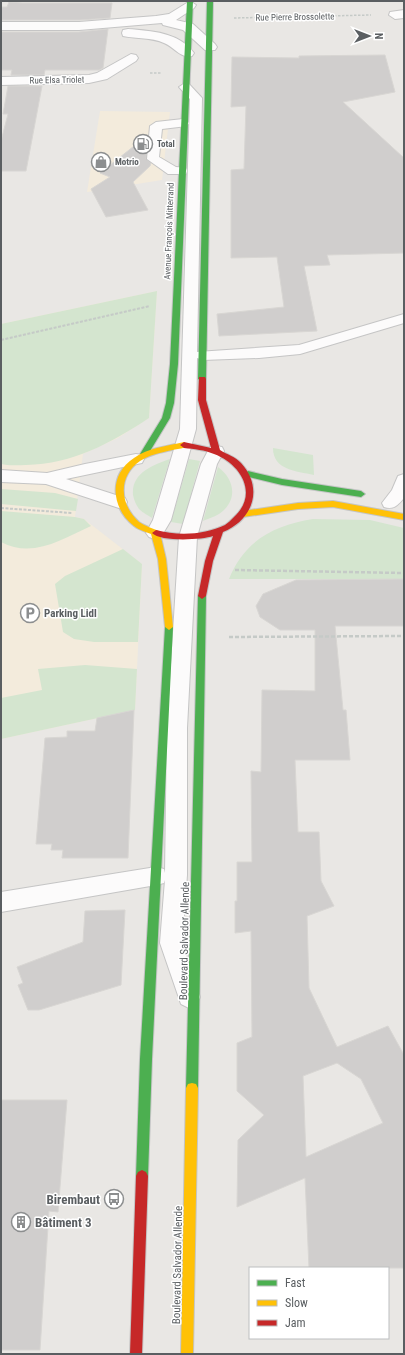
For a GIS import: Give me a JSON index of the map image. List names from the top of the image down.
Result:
{
  "streets": {
    "main road": ["Avenue François Mitterrand", "Boulevard Salvador Allende"],
    "street": ["Rue Elsa Triolet"],
    "path": ["Rue Pierre Brossolette"]
  },
  "places": {
    "fuel station": ["Total"],
    "shop": ["Motrio"],
    "parking": ["Parking Lidl"],
    "bus stop": ["Birembaut"],
    "building": ["Bâtiment 3"]
  },
  "legend": ["Fast", "Slow", "Jam"],
  "north": "right"
}
